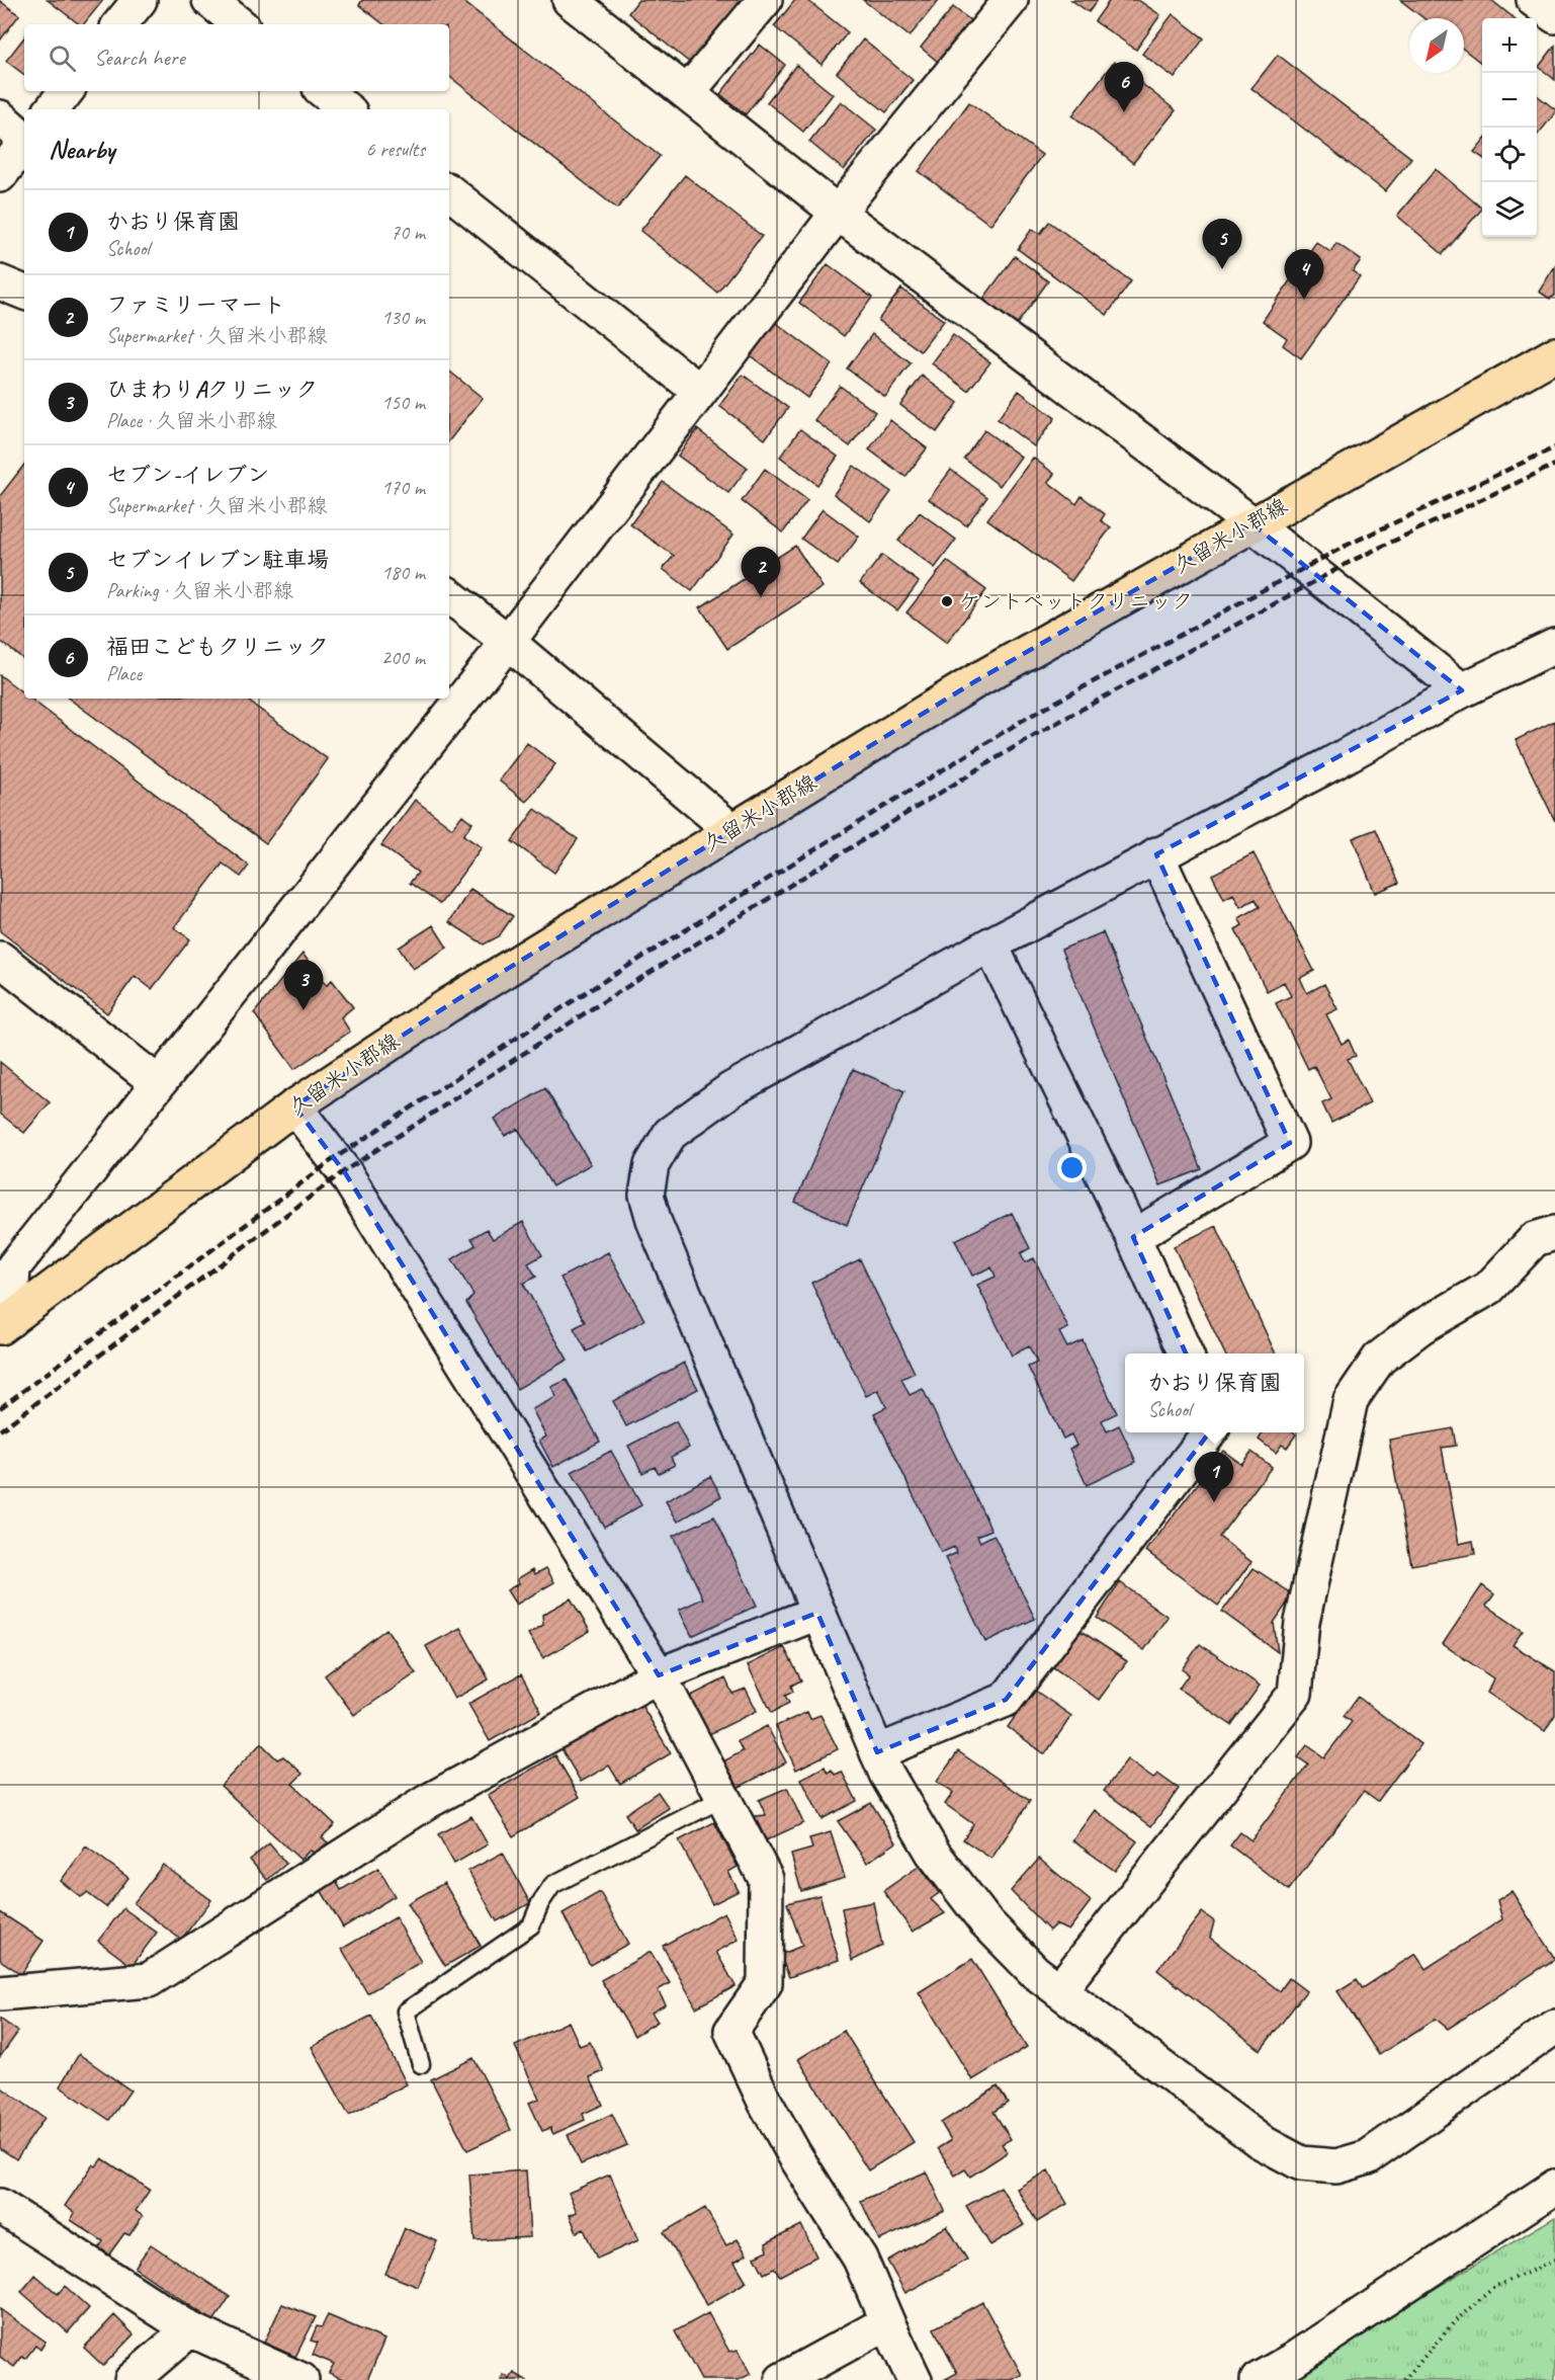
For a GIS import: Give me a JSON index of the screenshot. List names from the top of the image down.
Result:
{
  "streets": {
    "main road": ["久留米小郡線"]
  },
  "places": ["ケントペットクリニック"],
  "north": "bottom left",
  "page": {
    "map_buttons": ["+", "−"],
    "search": "Search here",
    "pins": [
      "6",
      "5",
      "4",
      "2",
      "3",
      "1"
    ],
    "heading": ["Nearby", "6 results"],
    "list": [
      {
        "mark": "1",
        "name": "かおり保育園",
        "note": "School",
        "value": "70 m"
      },
      {
        "mark": "2",
        "name": "ファミリーマート",
        "note": "Supermarket · 久留米小郡線",
        "value": "130 m"
      },
      {
        "mark": "3",
        "name": "ひまわりAクリニック",
        "note": "Place · 久留米小郡線",
        "value": "150 m"
      },
      {
        "mark": "4",
        "name": "セブン-イレブン",
        "note": "Supermarket · 久留米小郡線",
        "value": "170 m"
      },
      {
        "mark": "5",
        "name": "セブンイレブン駐車場",
        "note": "Parking · 久留米小郡線",
        "value": "180 m"
      },
      {
        "mark": "6",
        "name": "福田こどもクリニック",
        "note": "Place",
        "value": "200 m"
      }
    ],
    "popup": ["かおり保育園", "School"]
  }
}
